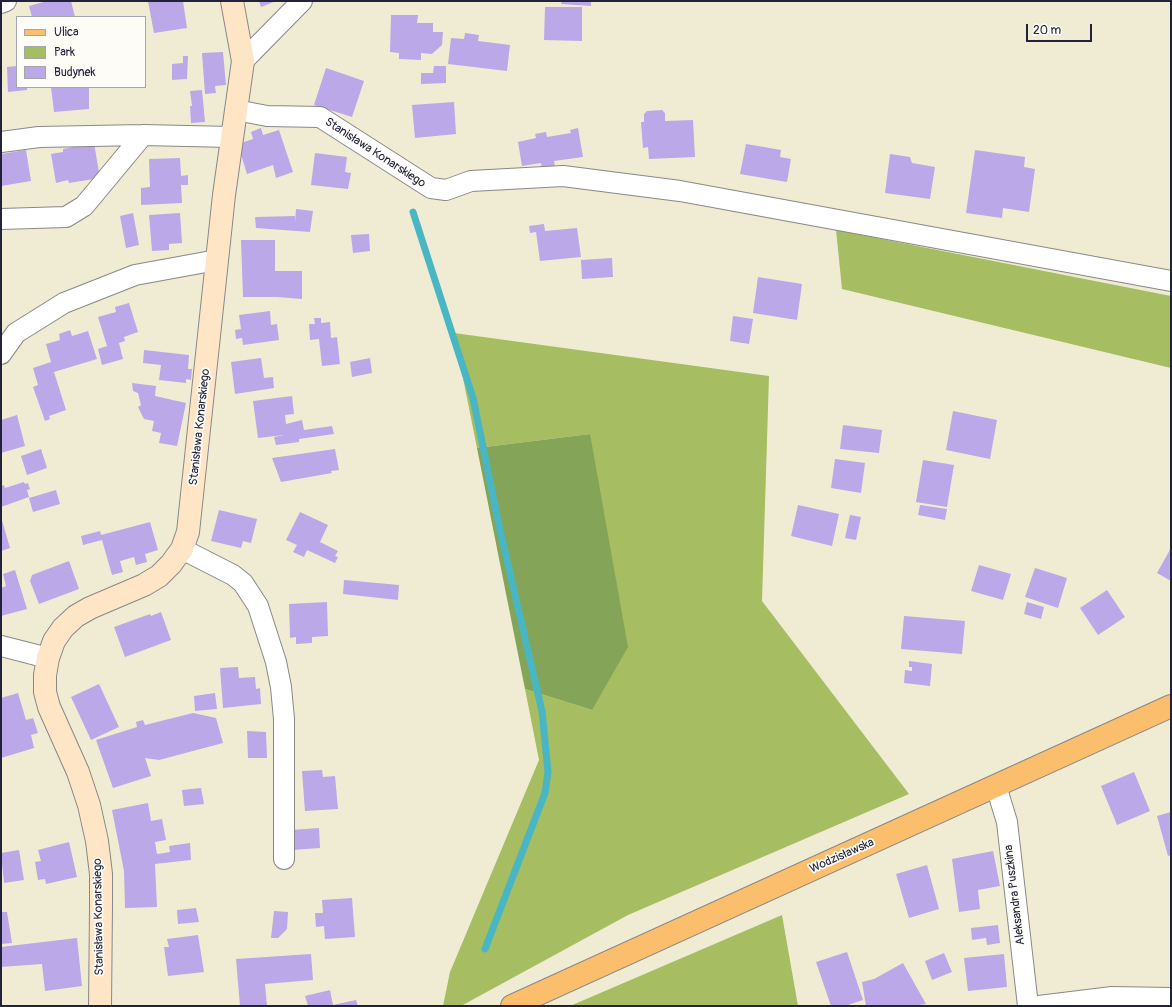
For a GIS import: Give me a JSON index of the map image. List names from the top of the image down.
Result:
{
  "streets": {
    "main road": ["Wodzisławska"],
    "street": ["Stanisława Konarskiego", "Aleksandra Puszkina"]
  },
  "crossings": [
    ["Wodzisławska", "Aleksandra Puszkina"]
  ],
  "legend": ["Ulica", "Park", "Budynek"],
  "scale_bar": "20 m"
}
